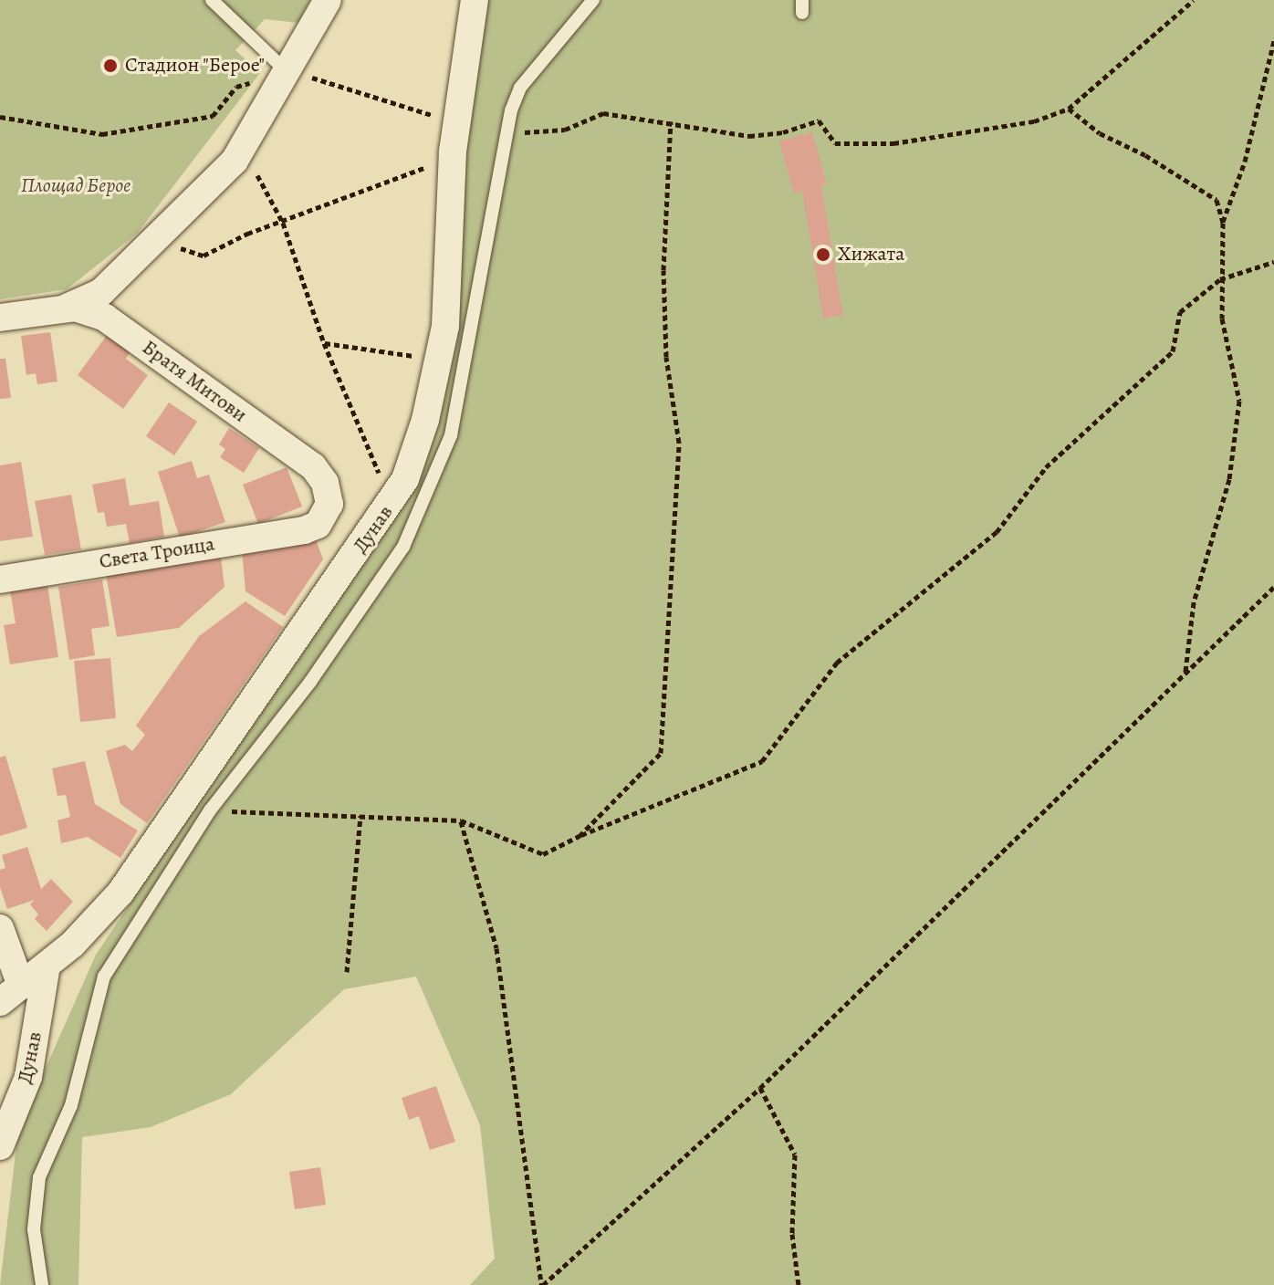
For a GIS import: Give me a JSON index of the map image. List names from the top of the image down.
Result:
{
  "streets": {
    "street": ["Братя Митови", "Дунав", "Света Троица"]
  },
  "crossings": [
    ["Братя Митови", "Света Троица"]
  ],
  "parks": ["Площад Берое"],
  "places": ["Стадион \"Берое\"", "Хижата"]
}
